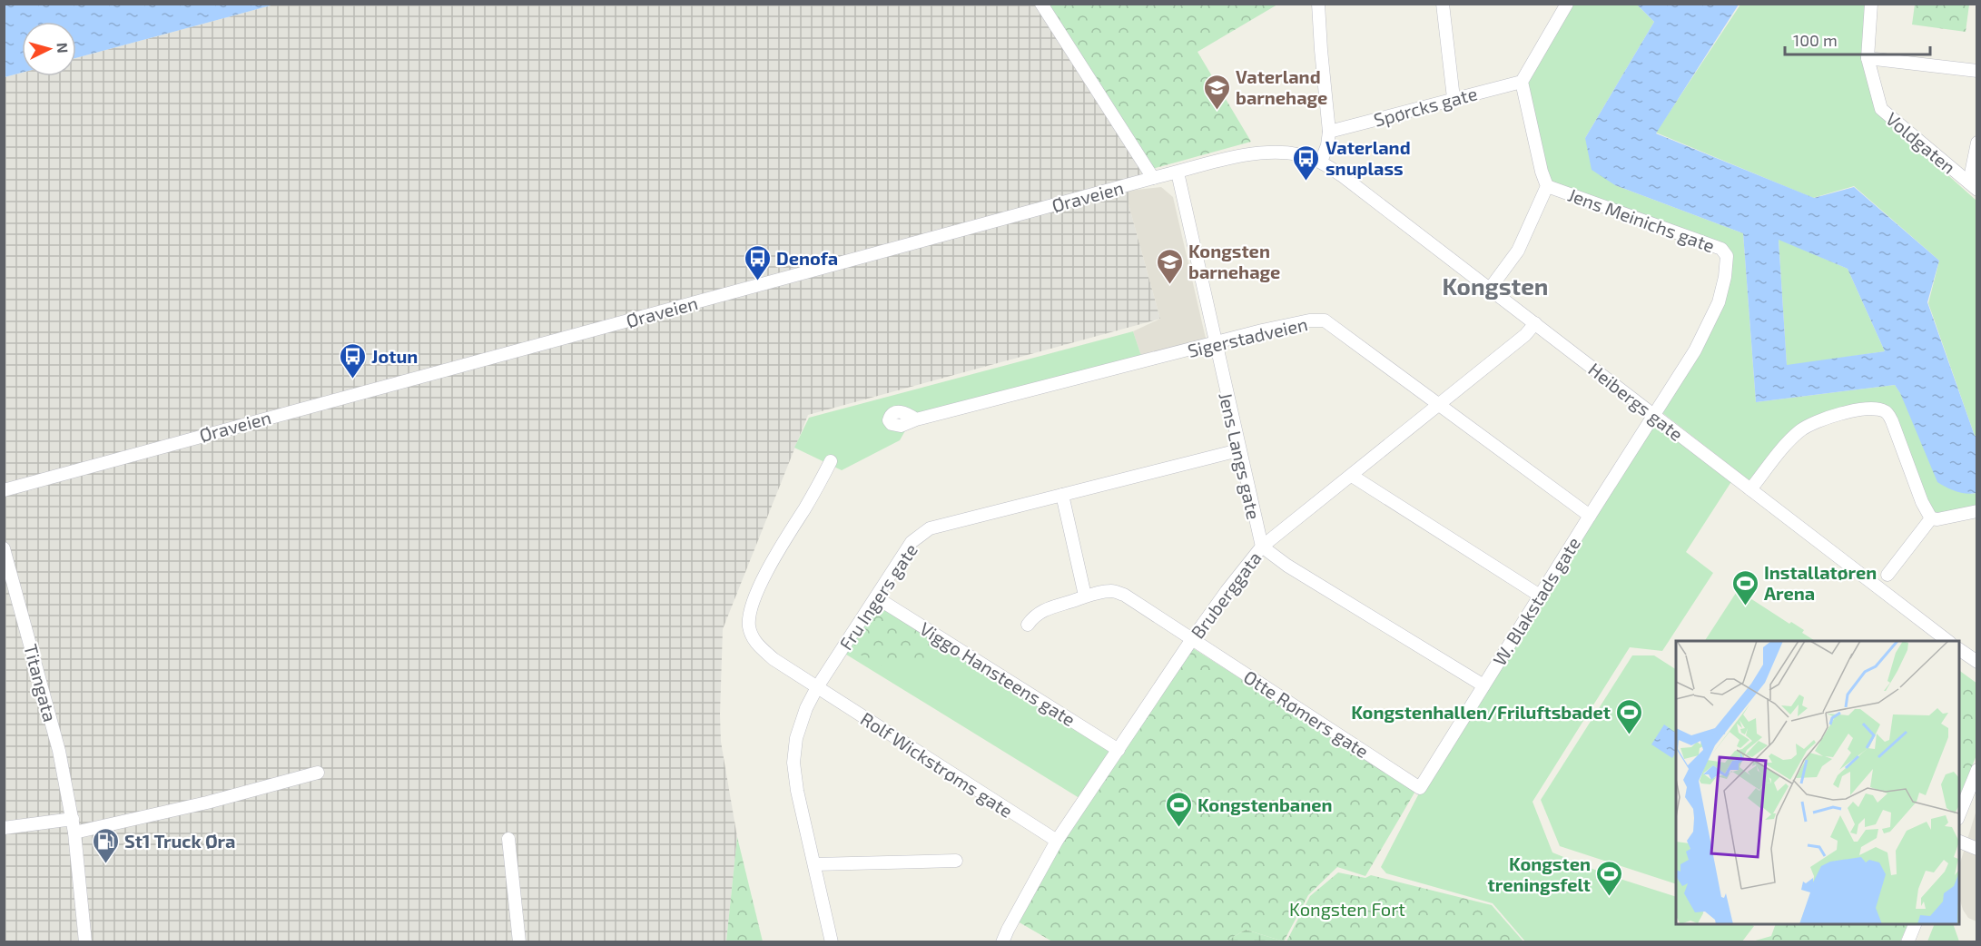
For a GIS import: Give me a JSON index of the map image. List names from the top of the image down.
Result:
{
  "streets": {
    "street": [
      "Spørcks gate",
      "Voldgaten",
      "Øraveien",
      "Jens Meinichs gate",
      "Sigerstadveien",
      "Heibergs gate",
      "Jens Langs gate",
      "Bruberggata",
      "Fru Ingers gate",
      "W. Blakstads gate",
      "Viggo Hansteens gate",
      "Titangata",
      "Otte Rømers gate",
      "Rolf Wickstrøms gate"
    ]
  },
  "crossings": [
    ["Øraveien", "Heibergs gate"],
    ["Øraveien", "Jens Langs gate"],
    ["Jens Meinichs gate", "W. Blakstads gate"],
    ["Sigerstadveien", "Jens Langs gate"],
    ["Sigerstadveien", "Bruberggata"],
    ["Sigerstadveien", "W. Blakstads gate"],
    ["Heibergs gate", "Bruberggata"],
    ["Heibergs gate", "W. Blakstads gate"],
    ["Jens Langs gate", "Bruberggata"],
    ["Jens Langs gate", "Fru Ingers gate"],
    ["Bruberggata", "Viggo Hansteens gate"],
    ["Bruberggata", "Otte Rømers gate"],
    ["Bruberggata", "Rolf Wickstrøms gate"],
    ["Fru Ingers gate", "Viggo Hansteens gate"],
    ["Fru Ingers gate", "Rolf Wickstrøms gate"],
    ["W. Blakstads gate", "Otte Rømers gate"]
  ],
  "districts": ["Kongsten"],
  "parks": ["Kongsten Fort"],
  "places": {
    "school or university": ["Vaterland barnehage", "Kongsten barnehage"],
    "bus stop": ["Vaterland snuplass", "Denofa", "Jotun"],
    "sports": [
      "Installatøren Arena",
      "Kongstenhallen/Friluftsbadet",
      "Kongstenbanen",
      "Kongsten treningsfelt"
    ],
    "fuel station": ["St1 Truck Øra"]
  },
  "scale_bar": "100 m",
  "north": "right"
}
